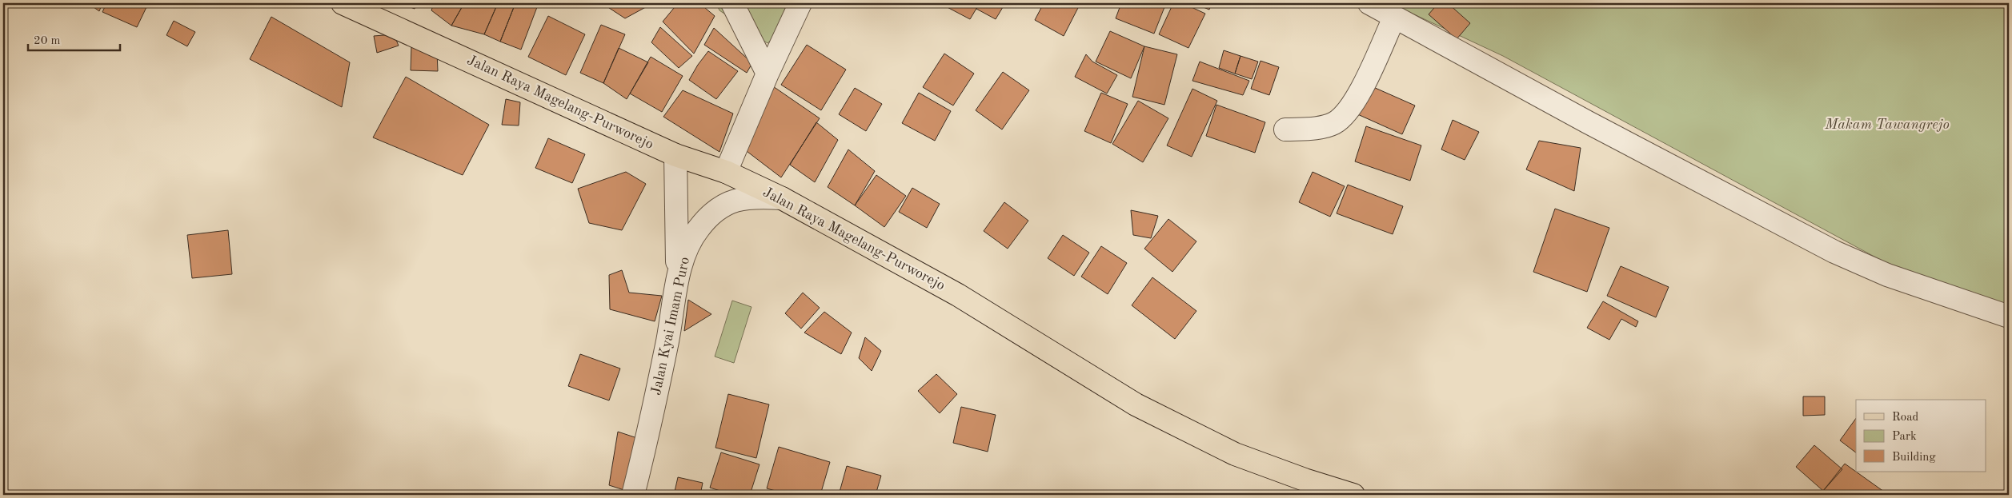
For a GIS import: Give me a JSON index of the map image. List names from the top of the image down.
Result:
{
  "streets": {
    "main road": ["Jalan Raya Magelang-Purworejo"],
    "street": ["Jalan Kyai Imam Puro"]
  },
  "crossings": [
    ["Jalan Raya Magelang-Purworejo", "Jalan Kyai Imam Puro"]
  ],
  "parks": ["Makam Tawangrejo"],
  "legend": ["Road", "Park", "Building"],
  "scale_bar": "20 m"
}
